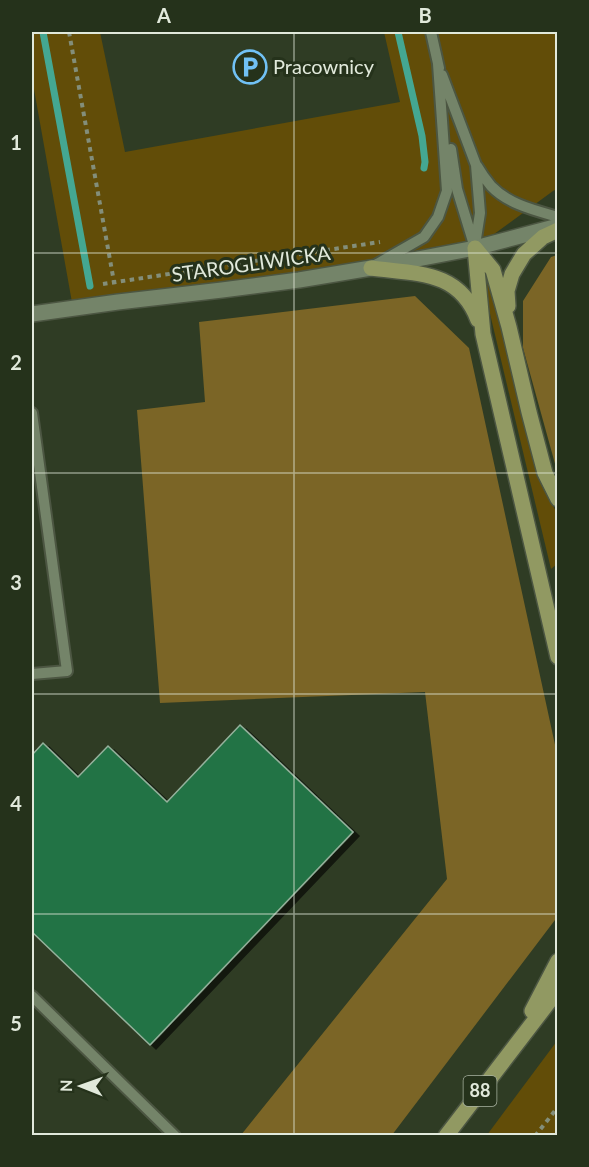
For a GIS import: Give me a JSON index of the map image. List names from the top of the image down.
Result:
{
  "streets": {
    "main road": ["88"],
    "street": ["STAROGLIWICKA"]
  },
  "places": {
    "parking": ["Pracownicy"]
  },
  "north": "left",
  "grid": {
    "columns": ["A", "B"],
    "rows": [
      "1",
      "2",
      "3",
      "4",
      "5"
    ]
  }
}
